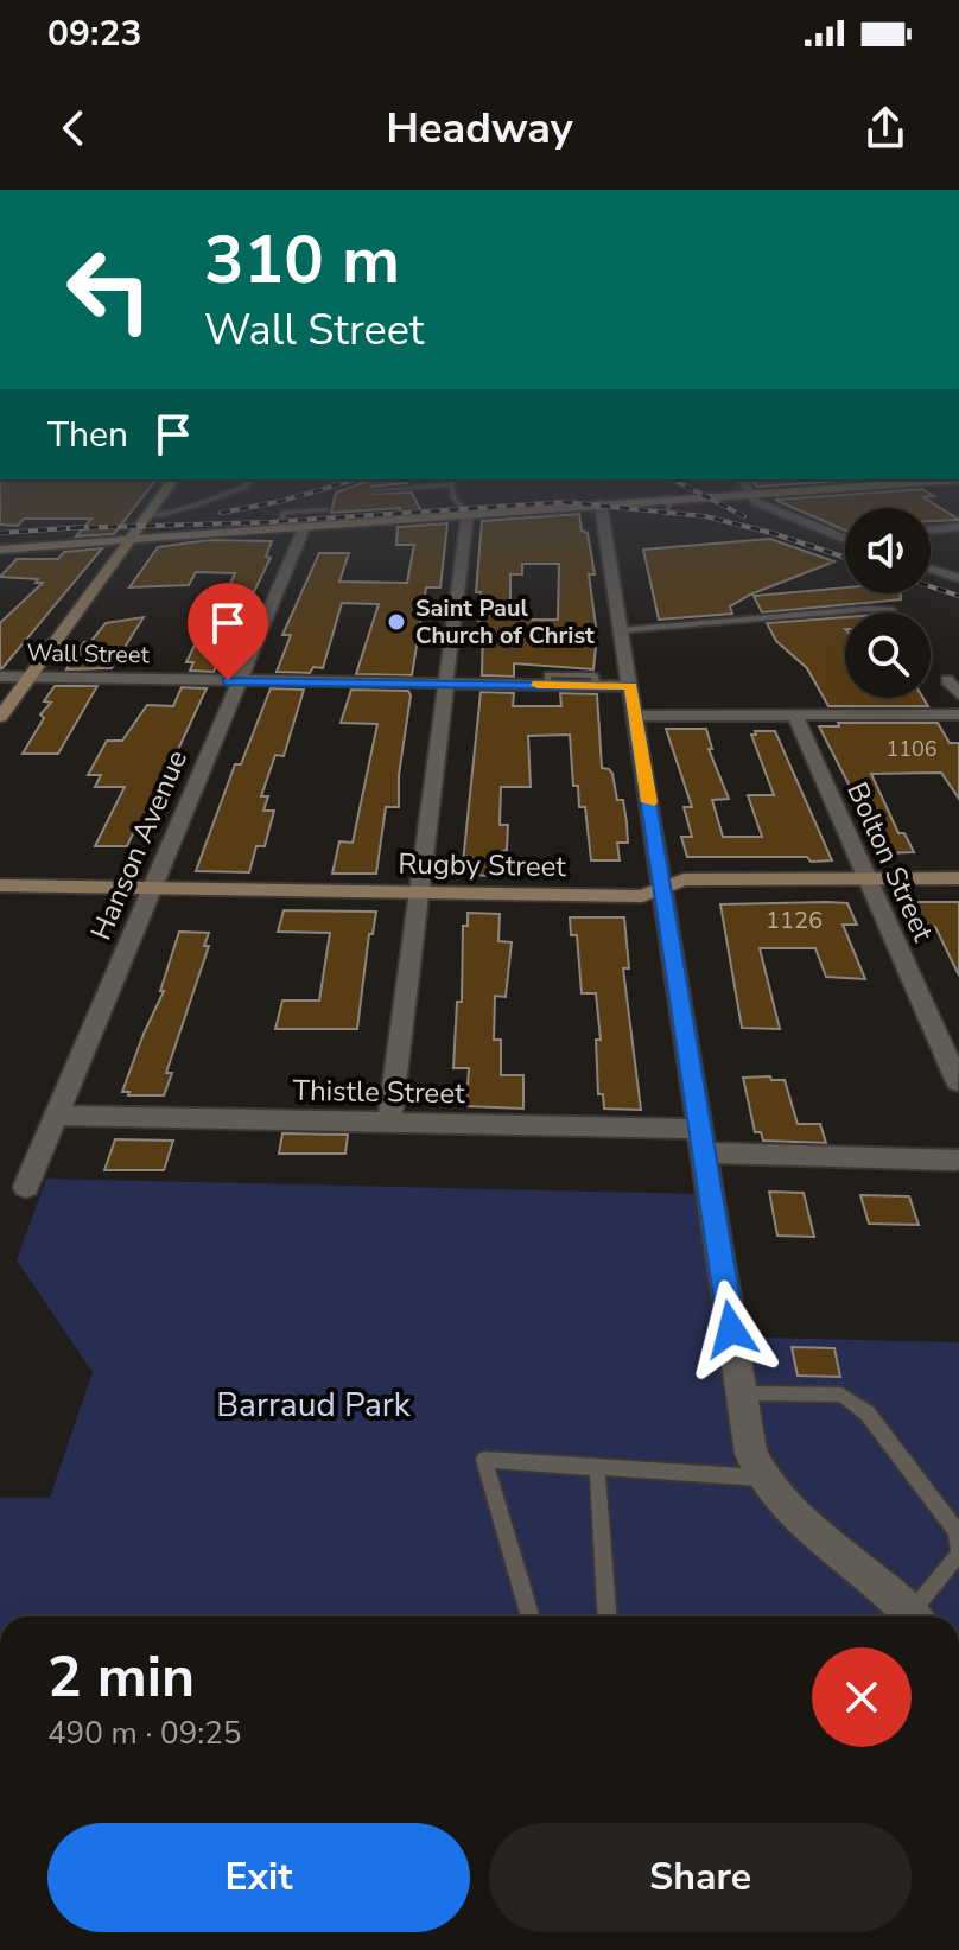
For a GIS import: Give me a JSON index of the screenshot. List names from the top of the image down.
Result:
{
  "streets": {
    "street": [
      "Wall Street",
      "Hanson Avenue",
      "Bolton Street",
      "Rugby Street",
      "Thistle Street"
    ]
  },
  "crossings": [
    ["Wall Street", "Hanson Avenue"],
    ["Hanson Avenue", "Rugby Street"],
    ["Hanson Avenue", "Thistle Street"],
    ["Bolton Street", "Rugby Street"]
  ],
  "parks": ["Barraud Park"],
  "places": ["Saint Paul Church of Christ"],
  "house_numbers": ["1106", "1126"],
  "page": {
    "status": "09:23",
    "header": "Headway",
    "turn": ["310 m", "Wall Street"],
    "then": "Then",
    "heading": ["2 min", "490 m · 09:25"],
    "buttons": ["Exit", "Share"]
  }
}
